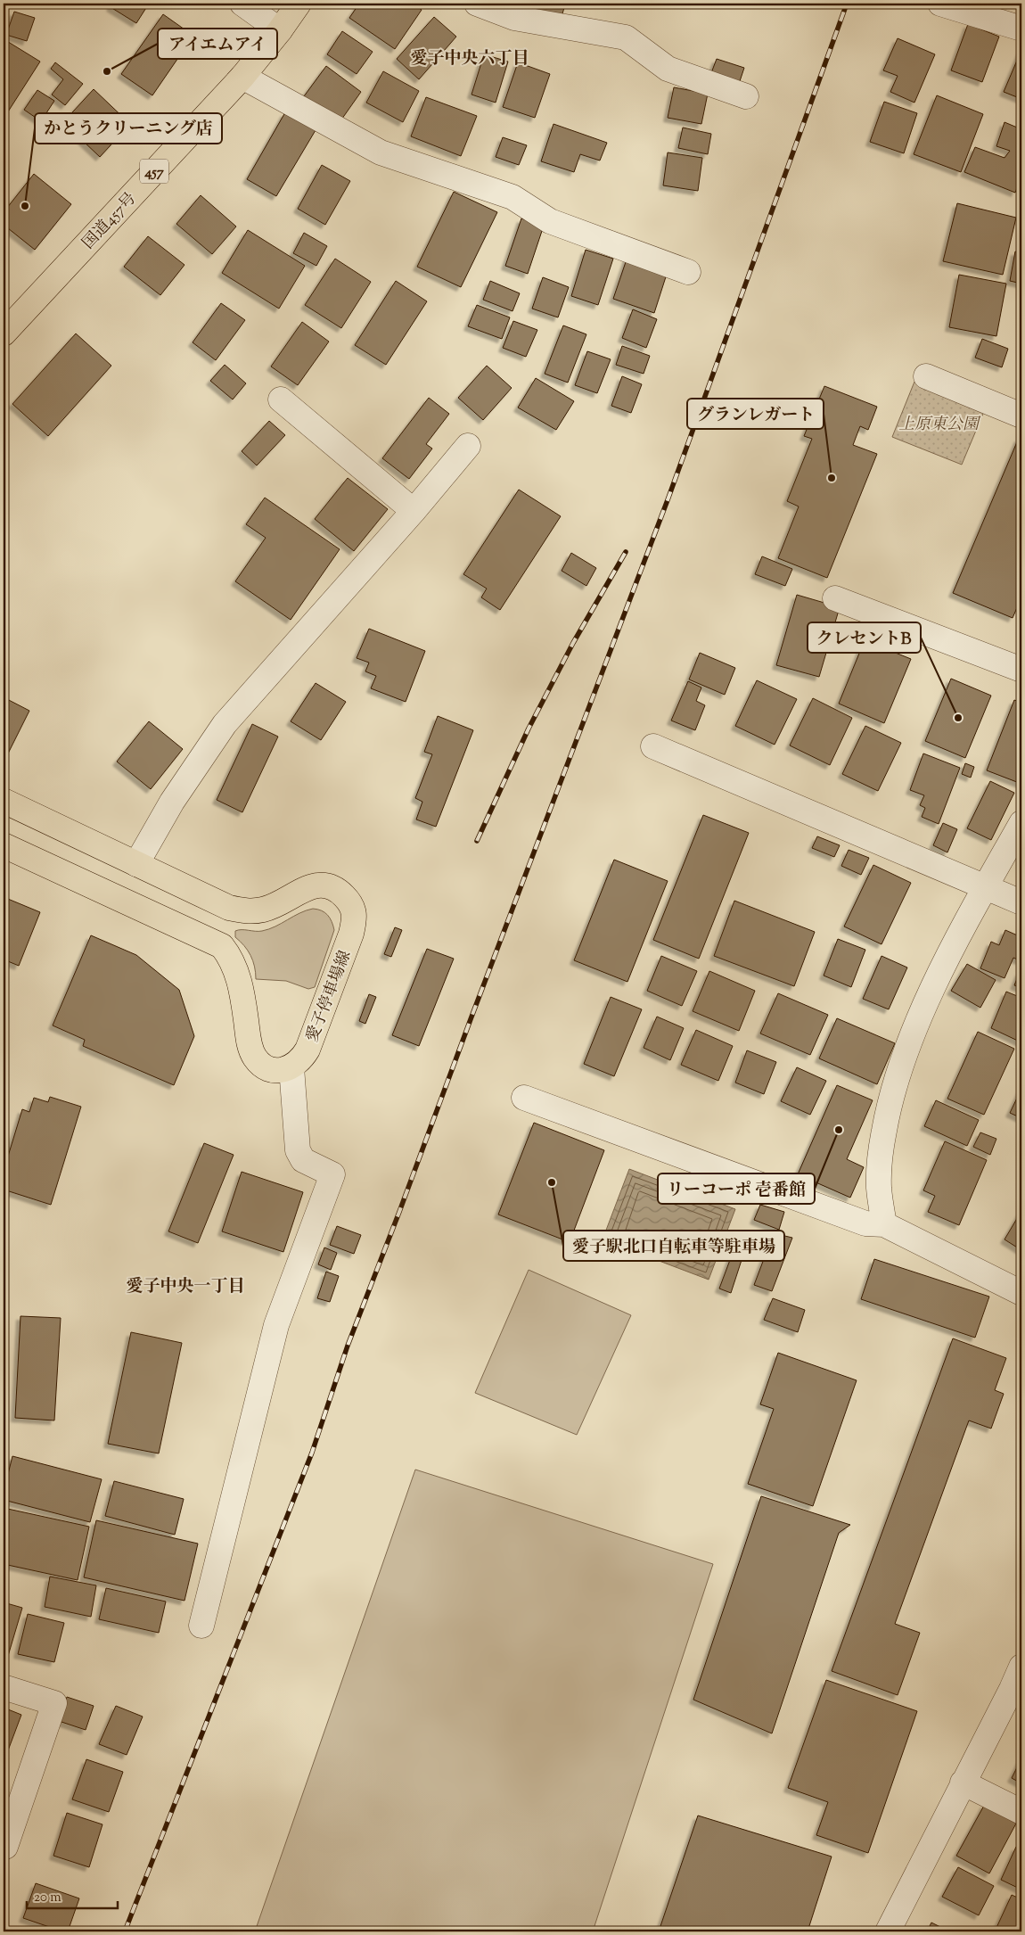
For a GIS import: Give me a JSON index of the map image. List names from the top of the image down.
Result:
{
  "streets": {
    "main road": ["457", "国道457号", "愛子停車場線"]
  },
  "districts": ["愛子中央六丁目", "愛子中央一丁目"],
  "parks": ["上原東公園"],
  "places": [
    "アイエムアイ",
    "かとうクリーニング店",
    "グランレガート",
    "クレセントB",
    "リーコーポ 壱番館",
    "愛子駅北口自転車等駐車場"
  ],
  "scale_bar": "20 m"
}
